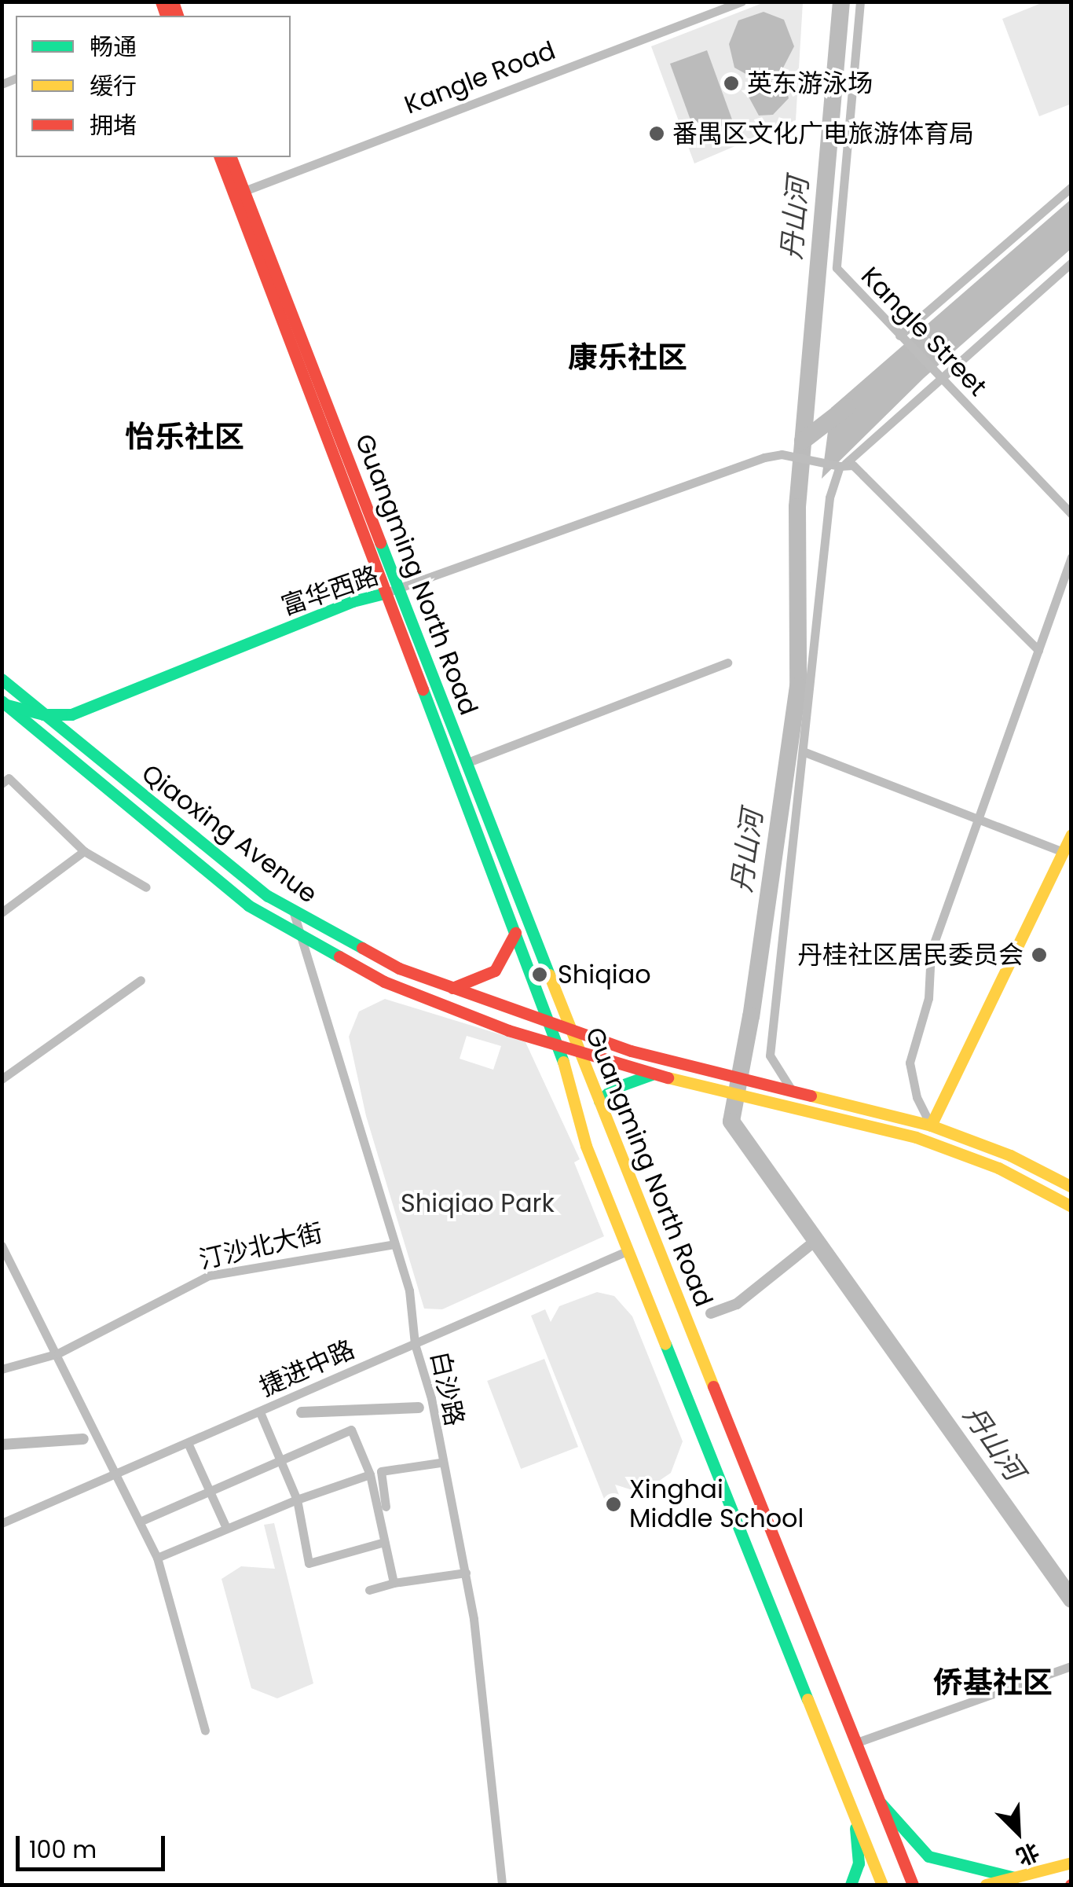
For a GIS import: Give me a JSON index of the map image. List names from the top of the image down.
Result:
{
  "streets": {
    "main road": ["Guangming North Road", "富华西路", "Qiaoxing Avenue"],
    "street": [
      "Kangle Road",
      "Kangle Street",
      "汀沙北大街",
      "捷进中路",
      "白沙路"
    ]
  },
  "crossings": [
    ["Kangle Road", "Guangming North Road"],
    ["Guangming North Road", "富华西路"],
    ["Guangming North Road", "Qiaoxing Avenue"],
    ["Guangming North Road", "捷进中路"],
    ["富华西路", "Qiaoxing Avenue"],
    ["Qiaoxing Avenue", "白沙路"],
    ["汀沙北大街", "白沙路"],
    ["捷进中路", "白沙路"]
  ],
  "districts": ["康乐社区", "怡乐社区", "侨基社区"],
  "water": ["丹山河"],
  "parks": ["Shiqiao Park"],
  "places": [
    "英东游泳场",
    "番禺区文化广电旅游体育局",
    "丹桂社区居民委员会",
    "Shiqiao",
    "Xinghai Middle School"
  ],
  "legend": ["畅通", "缓行", "拥堵"],
  "scale_bar": "100 m",
  "north": "bottom right"
}
